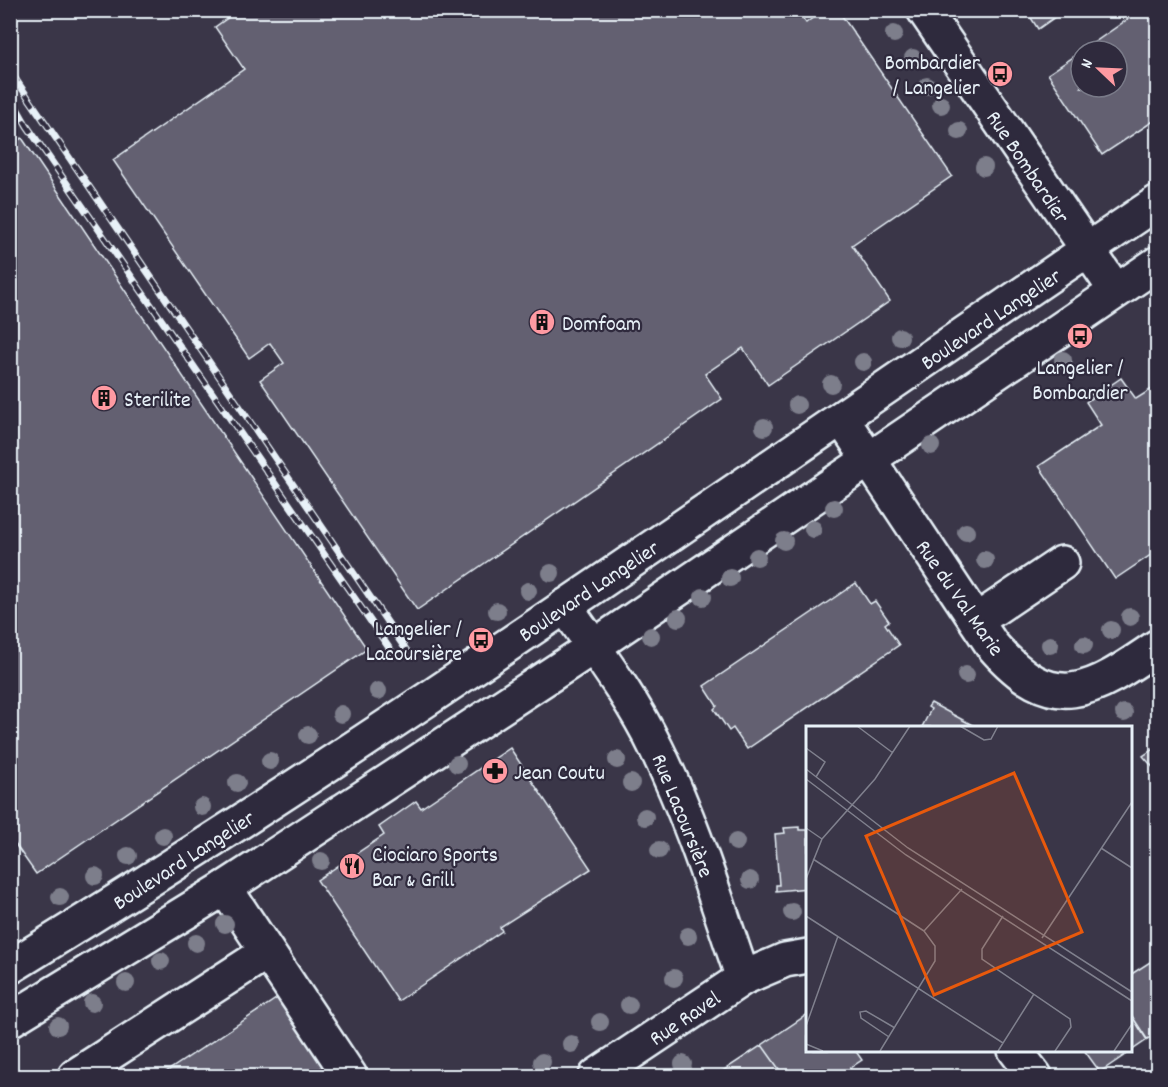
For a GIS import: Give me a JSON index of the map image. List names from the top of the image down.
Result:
{
  "streets": {
    "main road": [
      "Rue Bombardier",
      "Boulevard Langelier",
      "Rue du Val Marie",
      "Rue Lacoursière",
      "Rue Ravel"
    ]
  },
  "crossings": [
    ["Rue Bombardier", "Boulevard Langelier"],
    ["Boulevard Langelier", "Rue du Val Marie"],
    ["Boulevard Langelier", "Rue Lacoursière"],
    ["Rue Lacoursière", "Rue Ravel"]
  ],
  "places": {
    "bus stop": ["Bombardier / Langelier", "Langelier / Bombardier", "Langelier / Lacoursière"],
    "building": ["Domfoam", "Sterilite"],
    "pharmacy": ["Jean Coutu"],
    "restaurant": ["Ciociaro Sports Bar & Grill"]
  },
  "north": "top left"
}
